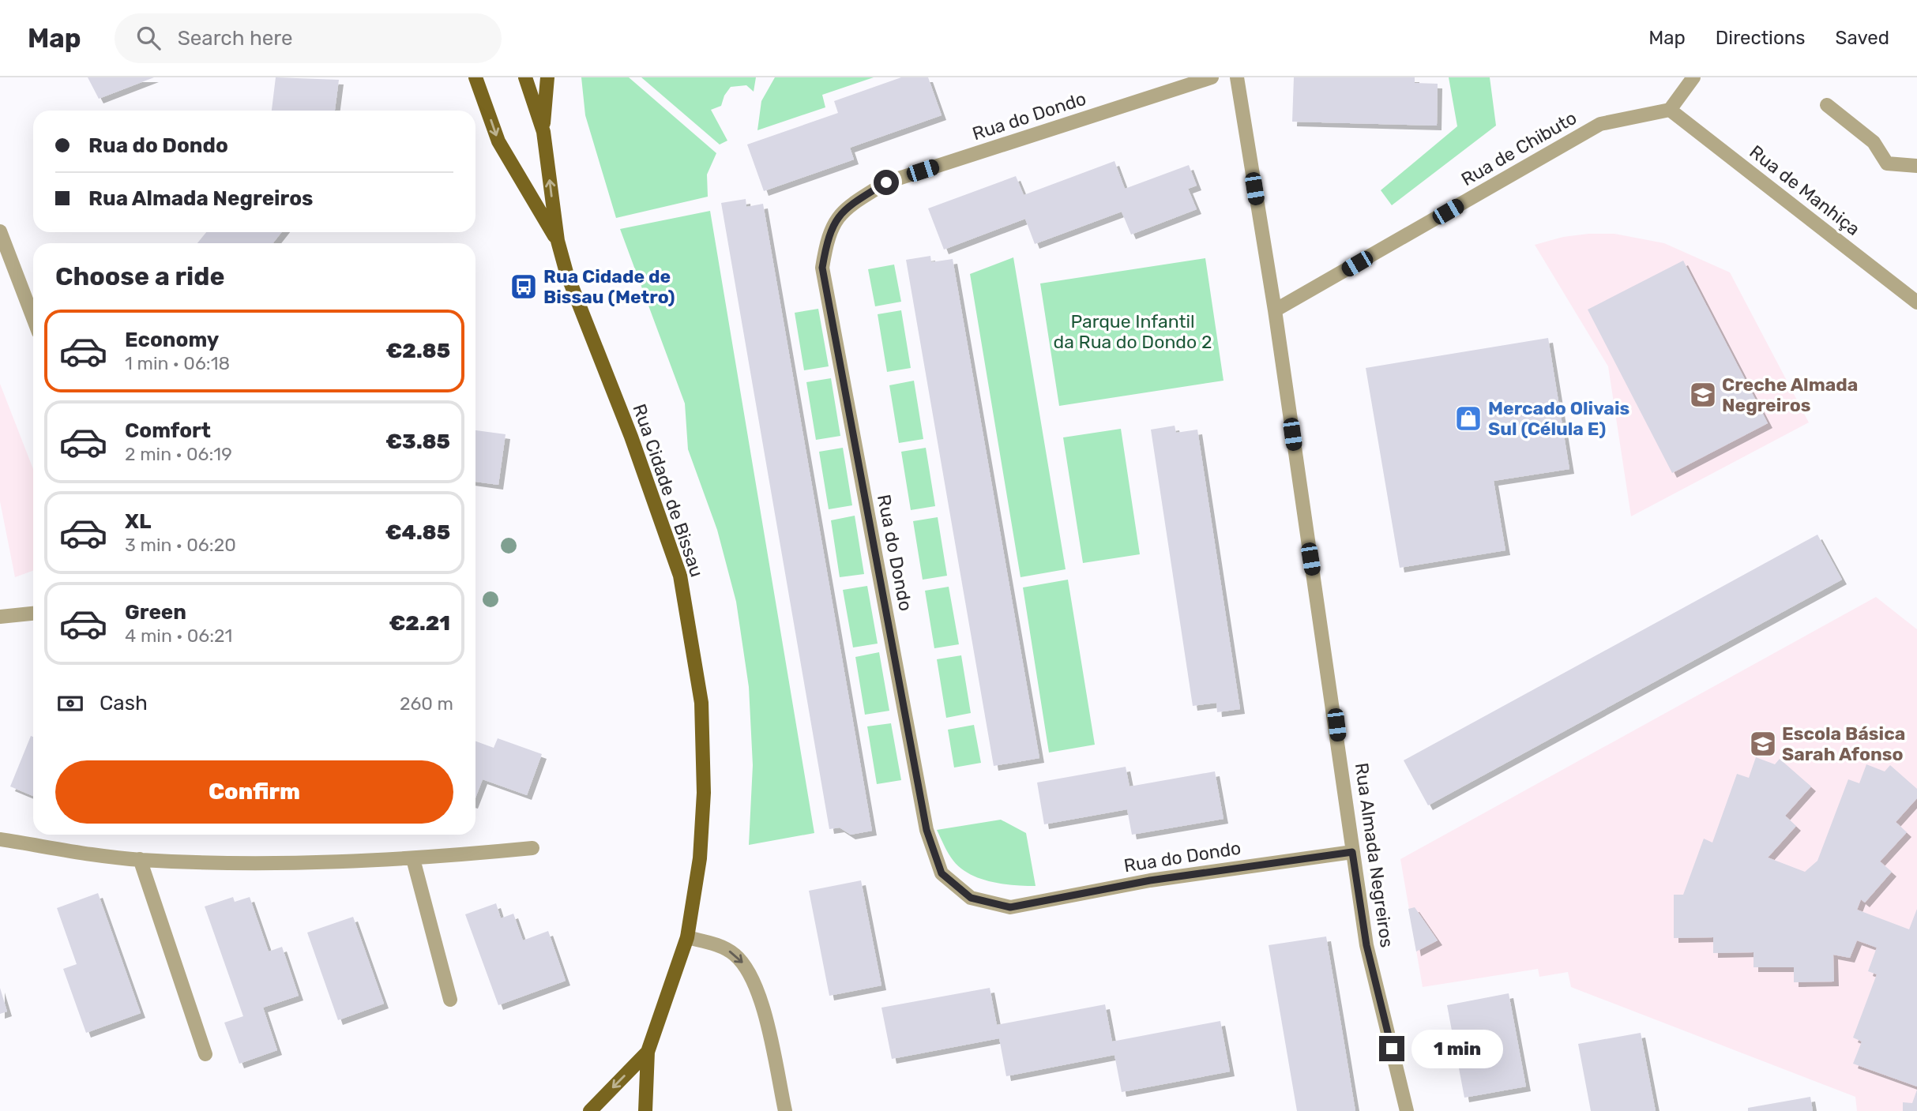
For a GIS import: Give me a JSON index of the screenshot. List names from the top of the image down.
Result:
{
  "streets": {
    "main road": ["Rua Cidade de Bissau"],
    "street": [
      "Rua do Dondo",
      "Rua de Chibuto",
      "Rua de Manhiça",
      "Rua Almada Negreiros"
    ]
  },
  "crossings": [
    ["Rua do Dondo", "Rua Almada Negreiros"],
    ["Rua de Chibuto", "Rua de Manhiça"],
    ["Rua de Chibuto", "Rua Almada Negreiros"]
  ],
  "parks": ["Parque Infantil da Rua do Dondo 2"],
  "places": {
    "bus stop": ["Rua Cidade de Bissau (Metro)"],
    "school or university": ["Creche Almada Negreiros", "Escola Básica Sarah Afonso"],
    "shop": ["Mercado Olivais Sul (Célula E)"]
  },
  "page": {
    "header": "Map",
    "search": "Search here",
    "nav": ["Map", "Directions", "Saved"],
    "banner": ["Rua do Dondo", "Rua Almada Negreiros"],
    "heading": "Choose a ride",
    "list": [
      {
        "name": "Economy",
        "note": "1 min · 06:18",
        "value": "€2.85"
      },
      {
        "name": "Comfort",
        "note": "2 min · 06:19",
        "value": "€3.85"
      },
      {
        "name": "XL",
        "note": "3 min · 06:20",
        "value": "€4.85"
      },
      {
        "name": "Green",
        "note": "4 min · 06:21",
        "value": "€2.21"
      }
    ],
    "pay": ["Cash", "260 m"],
    "buttons": "Confirm",
    "bubble": "1 min"
  }
}
